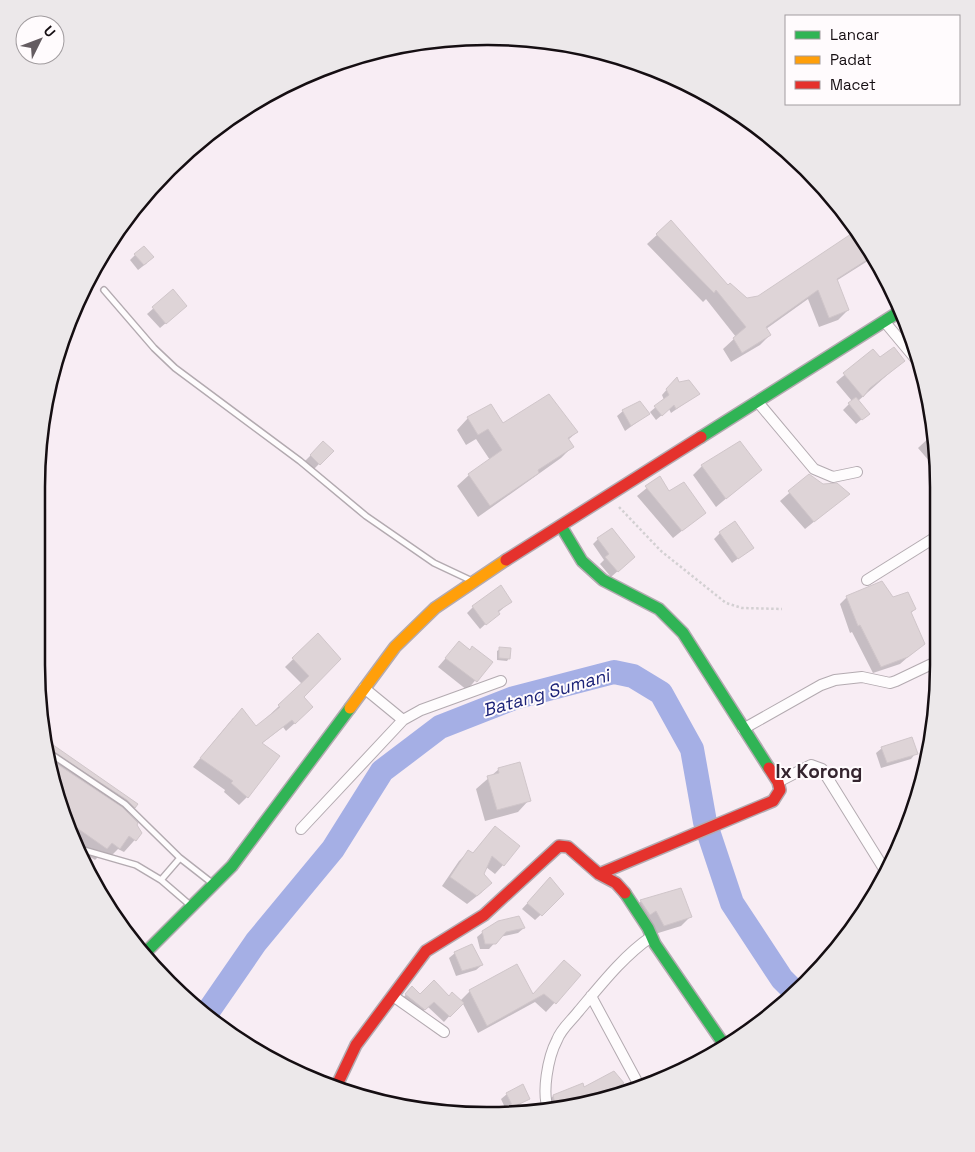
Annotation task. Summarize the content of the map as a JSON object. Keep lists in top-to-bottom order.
{
  "districts": ["Ix Korong"],
  "water": ["Batang Sumani"],
  "legend": ["Lancar", "Padat", "Macet"],
  "north": "top right"
}
